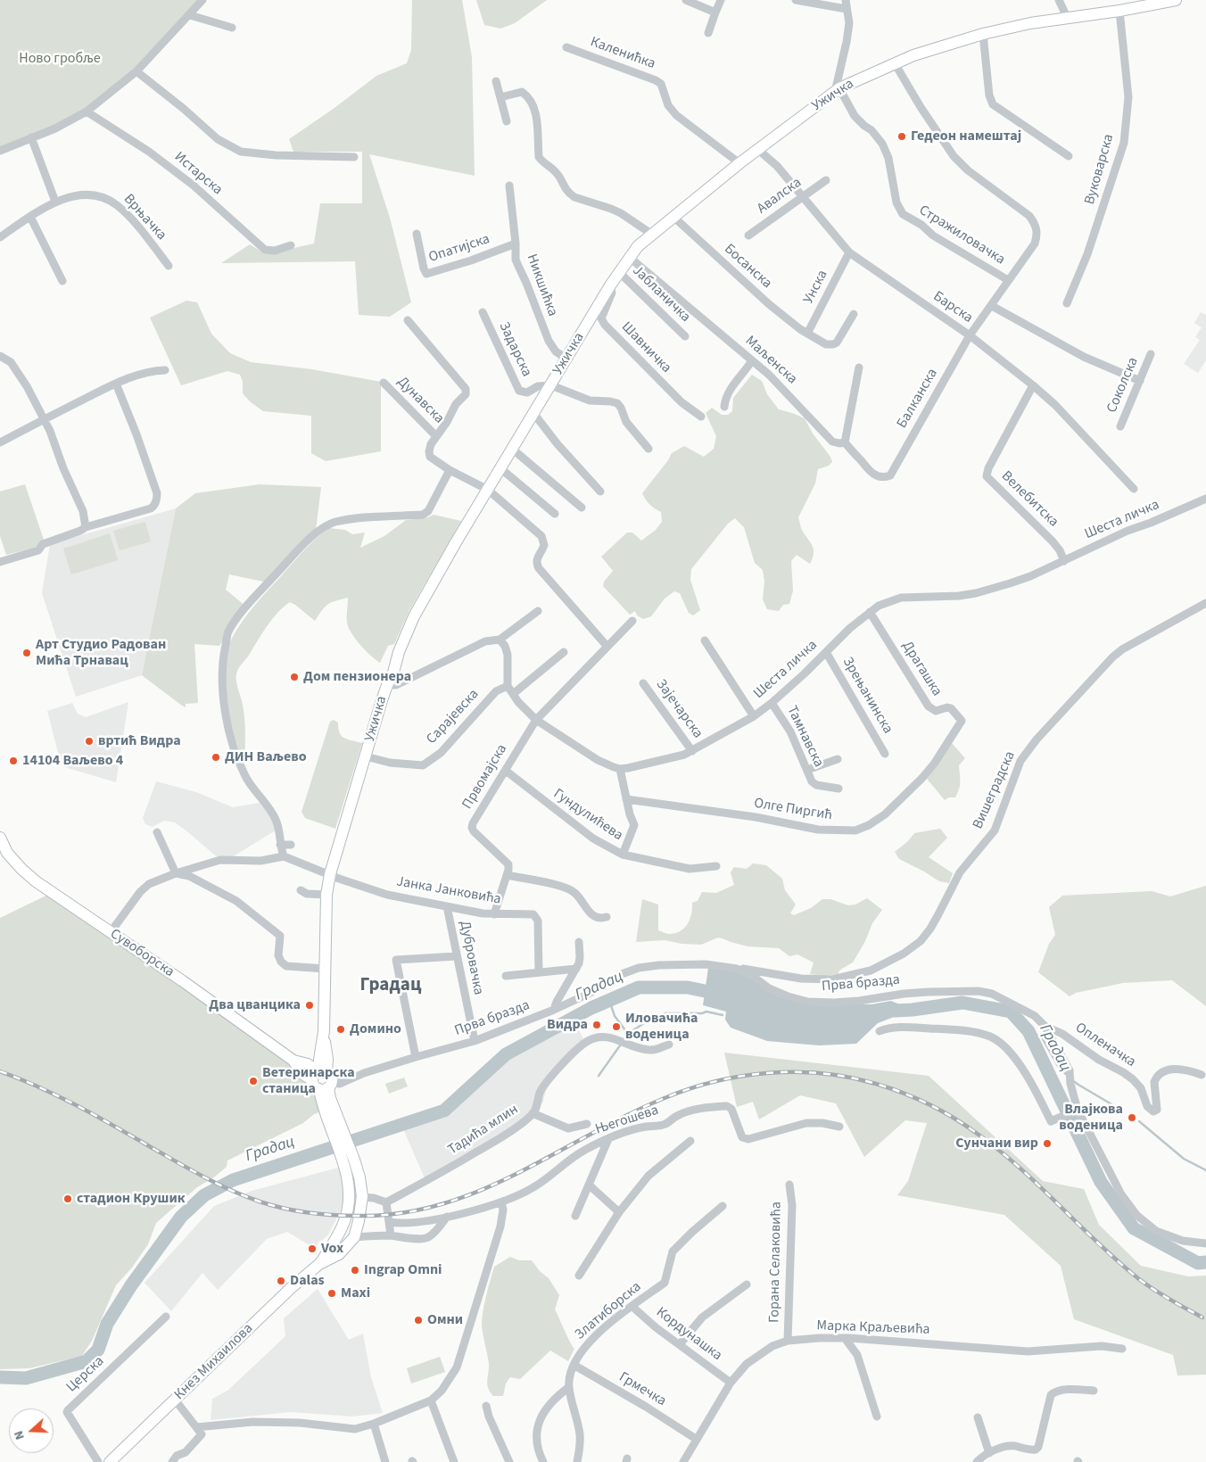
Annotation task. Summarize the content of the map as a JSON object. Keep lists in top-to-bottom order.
{
  "streets": {
    "main road": ["Ужичка", "Сувоборска", "Кнез Михаилова"],
    "street": [
      "Каленићка",
      "Вуковарска",
      "Истарска",
      "Авалска",
      "Врњачка",
      "Стражиловачка",
      "Опатијска",
      "Босанска",
      "Никшићка",
      "Унска",
      "Јабланичка",
      "Барска",
      "Шавничка",
      "Задарска",
      "Маљенска",
      "Соколска",
      "Балканска",
      "Дунавска",
      "Велебитска",
      "Шеста личка",
      "Драгашка",
      "Зрењанинска",
      "Зајечарска",
      "Сарајевска",
      "Тамнавска",
      "Првомајска",
      "Вишеградска",
      "Олге Пиргић",
      "Гундулићева",
      "Јанка Јанковића",
      "Дубровачка",
      "Прва бразда",
      "Опленачка",
      "Његошева",
      "Тадића млин",
      "Горана Селаковића",
      "Златиборска",
      "Марка Краљевића",
      "Кордунашка",
      "Церска",
      "Грмечка"
    ]
  },
  "crossings": [
    ["Каленићка", "Ужичка"],
    ["Ужичка", "Вуковарска"],
    ["Ужичка", "Стражиловачка"],
    ["Ужичка", "Босанска"],
    ["Ужичка", "Никшићка"],
    ["Ужичка", "Јабланичка"],
    ["Ужичка", "Барска"],
    ["Ужичка", "Шавничка"],
    ["Ужичка", "Задарска"],
    ["Ужичка", "Маљенска"],
    ["Ужичка", "Сарајевска"],
    ["Ужичка", "Јанка Јанковића"],
    ["Ужичка", "Сувоборска"],
    ["Ужичка", "Прва бразда"],
    ["Ужичка", "Кнез Михаилова"],
    ["Авалска", "Барска"],
    ["Стражиловачка", "Барска"],
    ["Стражиловачка", "Балканска"],
    ["Опатијска", "Никшићка"],
    ["Босанска", "Унска"],
    ["Унска", "Барска"],
    ["Барска", "Балканска"],
    ["Барска", "Велебитска"],
    ["Маљенска", "Балканска"],
    ["Велебитска", "Шеста личка"],
    ["Шеста личка", "Драгашка"],
    ["Шеста личка", "Зрењанинска"],
    ["Шеста личка", "Зајечарска"],
    ["Шеста личка", "Тамнавска"],
    ["Драгашка", "Олге Пиргић"],
    ["Првомајска", "Гундулићева"],
    ["Вишеградска", "Прва бразда"],
    ["Јанка Јанковића", "Дубровачка"],
    ["Сувоборска", "Прва бразда"],
    ["Сувоборска", "Кнез Михаилова"],
    ["Дубровачка", "Прва бразда"],
    ["Прва бразда", "Опленачка"],
    ["Прва бразда", "Кнез Михаилова"],
    ["Горана Селаковића", "Марка Краљевића"],
    ["Златиборска", "Кордунашка"],
    ["Златиборска", "Грмечка"],
    ["Марка Краљевића", "Кордунашка"],
    ["Марка Краљевића", "Грмечка"]
  ],
  "districts": ["Градац"],
  "water": ["Градац"],
  "parks": ["Ново гробље"],
  "places": [
    "Гедеон намештај",
    "Арт Студио Радован Мића Трнавац",
    "Дом пензионера",
    "вртић Видра",
    "ДИН Ваљево",
    "14104 Ваљево 4",
    "Два цванцика",
    "Видра",
    "Иловачића воденица",
    "Домино",
    "Ветеринарска станица",
    "Влајкова воденица",
    "Сунчани вир",
    "стадион Крушик",
    "Vox",
    "Ingrap Omni",
    "Dalas",
    "Maxi",
    "Омни"
  ],
  "north": "left"
}
